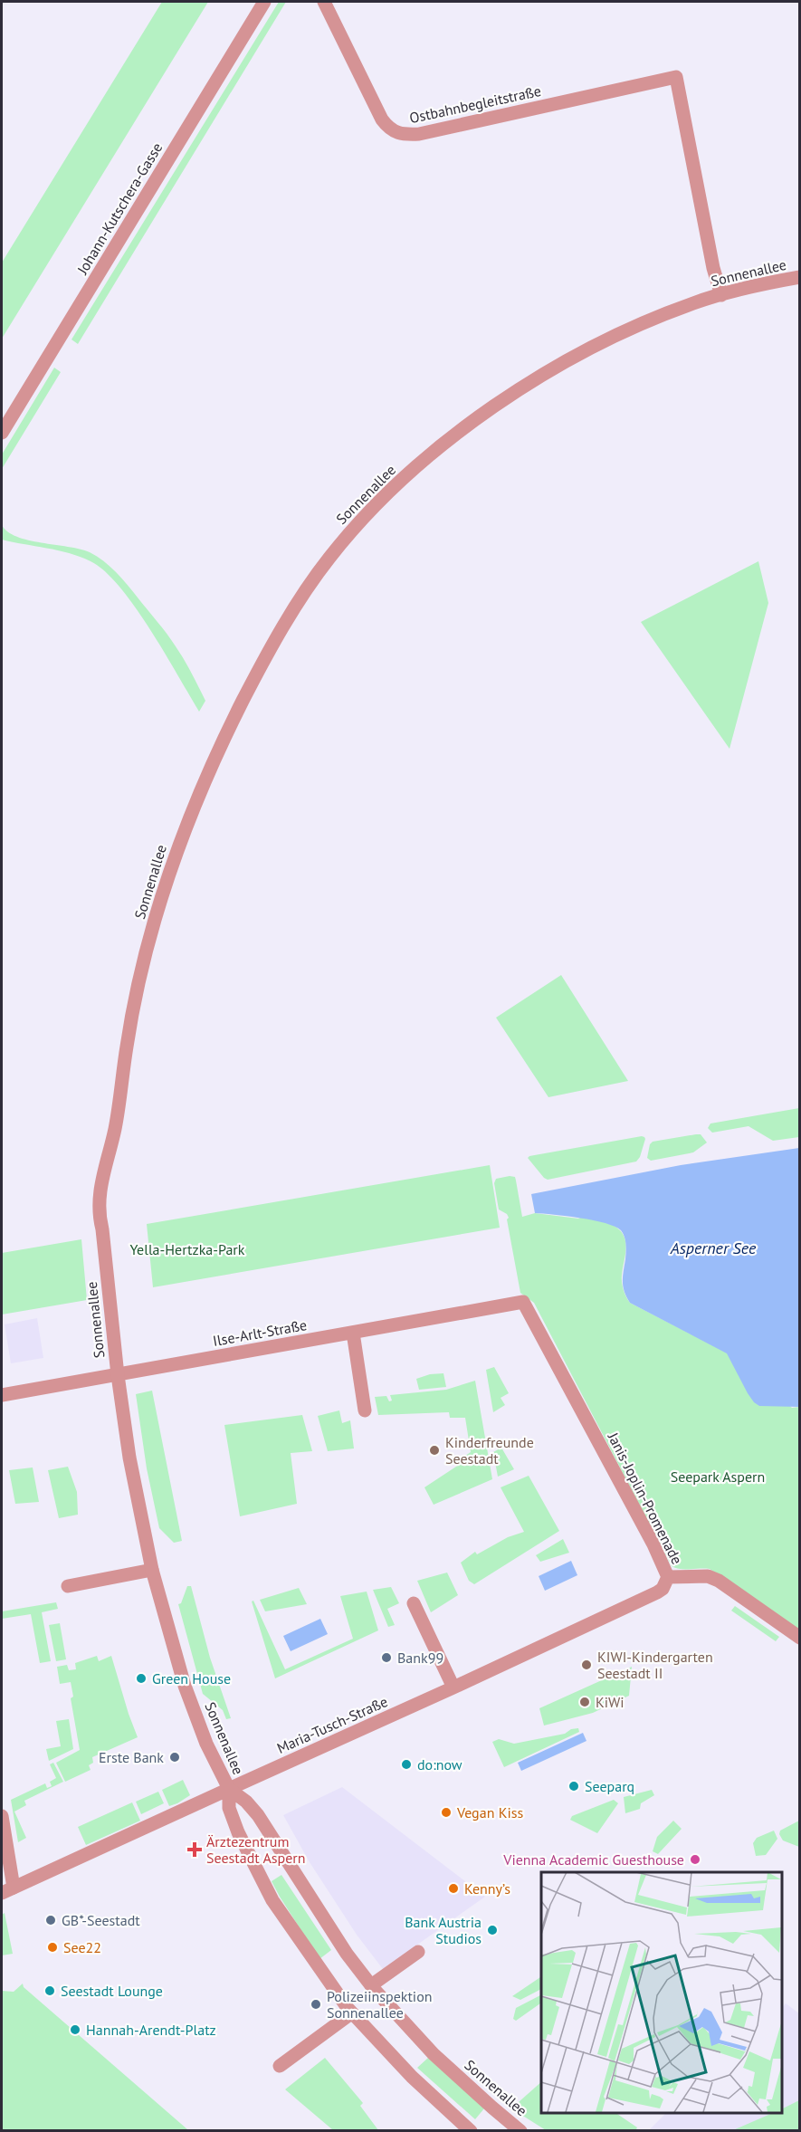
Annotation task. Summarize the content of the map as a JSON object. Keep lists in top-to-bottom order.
{
  "streets": {
    "street": [
      "Ostbahnbegleitstraße",
      "Johann-Kutschera-Gasse",
      "Sonnenallee",
      "Ilse-Arlt-Straße",
      "Janis-Joplin-Promenade",
      "Maria-Tusch-Straße"
    ]
  },
  "crossings": [
    ["Ostbahnbegleitstraße", "Sonnenallee"],
    ["Sonnenallee", "Ilse-Arlt-Straße"],
    ["Sonnenallee", "Maria-Tusch-Straße"],
    ["Ilse-Arlt-Straße", "Janis-Joplin-Promenade"],
    ["Janis-Joplin-Promenade", "Maria-Tusch-Straße"]
  ],
  "water": ["Asperner See"],
  "parks": ["Yella-Hertzka-Park", "Seepark Aspern"],
  "places": {
    "other": [
      "Kinderfreunde Seestadt",
      "Bank99",
      "KIWI-Kindergarten Seestadt II",
      "Green House",
      "KiWi",
      "Erste Bank",
      "do:now",
      "Seeparq",
      "Vegan Kiss",
      "Vienna Academic Guesthouse",
      "Kenny’s",
      "GB*-Seestadt",
      "Bank Austria Studios",
      "See22",
      "Seestadt Lounge",
      "Polizeiinspektion Sonnenallee",
      "Hannah-Arendt-Platz"
    ],
    "health": ["Ärztezentrum Seestadt Aspern"]
  }
}
